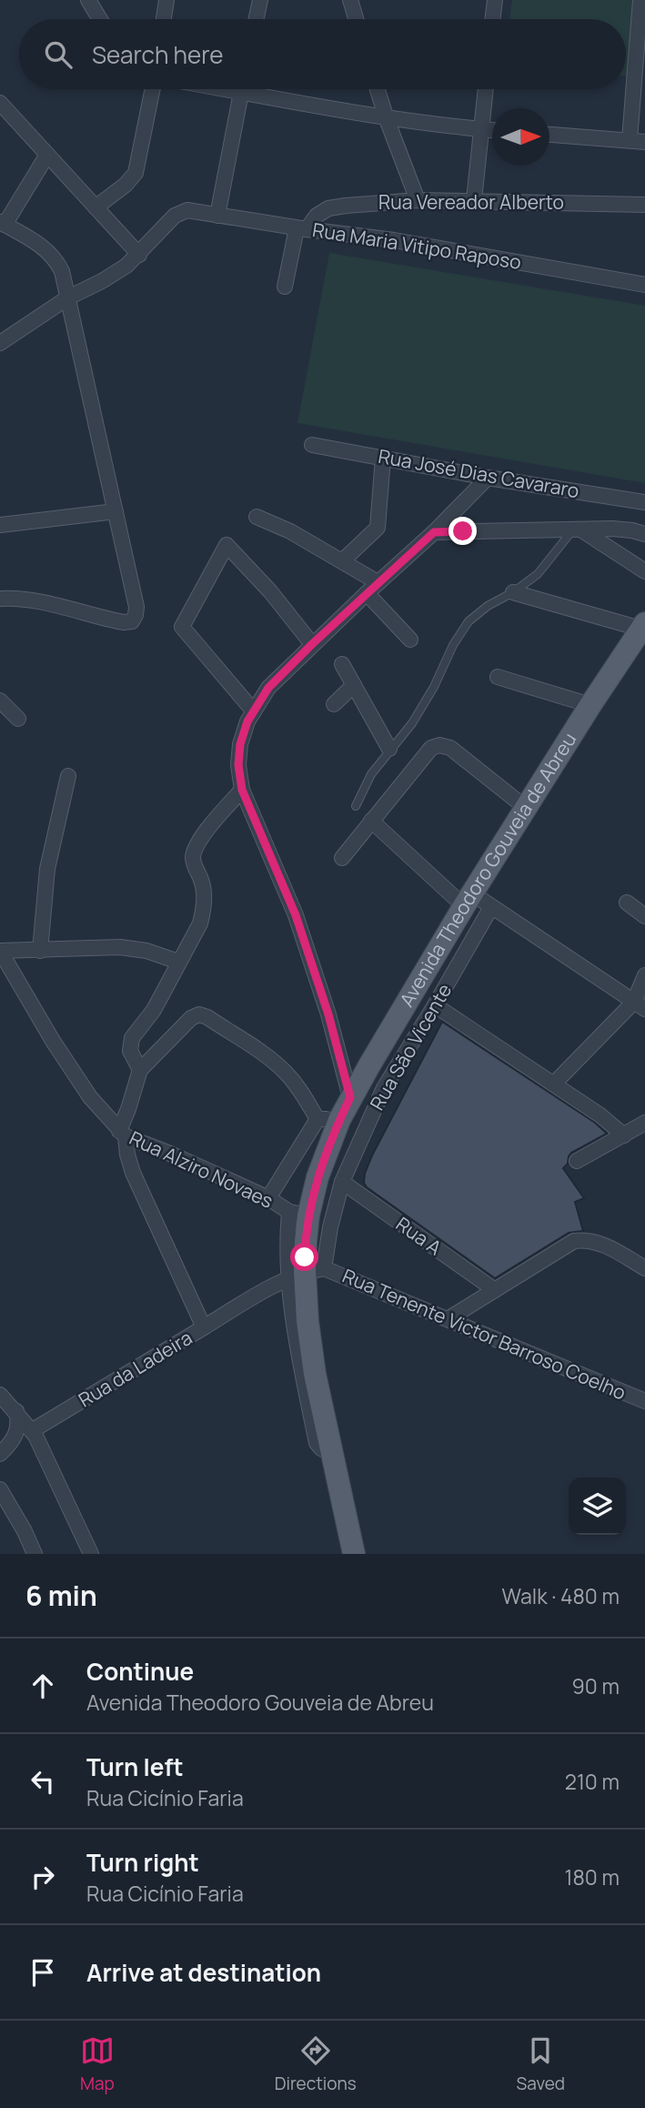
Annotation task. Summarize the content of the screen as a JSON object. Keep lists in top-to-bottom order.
{
  "streets": {
    "main road": ["Avenida Theodoro Gouveia de Abreu"],
    "street": [
      "Rua Vereador Alberto",
      "Rua Maria Vitipo Raposo",
      "Rua José Dias Cavararo",
      "Rua São Vicente",
      "Rua Alziro Novaes",
      "Rua A",
      "Rua Tenente Victor Barroso Coelho",
      "Rua da Ladeira"
    ]
  },
  "crossings": [
    ["Rua Vereador Alberto", "Rua Maria Vitipo Raposo"],
    ["Avenida Theodoro Gouveia de Abreu", "Rua São Vicente"],
    ["Avenida Theodoro Gouveia de Abreu", "Rua Alziro Novaes"],
    ["Avenida Theodoro Gouveia de Abreu", "Rua Tenente Victor Barroso Coelho"],
    ["Rua São Vicente", "Rua A"],
    ["Rua São Vicente", "Rua Tenente Victor Barroso Coelho"]
  ],
  "north": "right",
  "page": {
    "search": "Search here",
    "heading": ["6 min", "Walk · 480 m"],
    "list": [
      ["Continue", "Avenida Theodoro Gouveia de Abreu", "90 m"],
      ["Turn left", "Rua Cicínio Faria", "210 m"],
      ["Turn right", "Rua Cicínio Faria", "180 m"],
      "Arrive at destination"
    ],
    "nav": ["Map", "Directions", "Saved"]
  }
}
